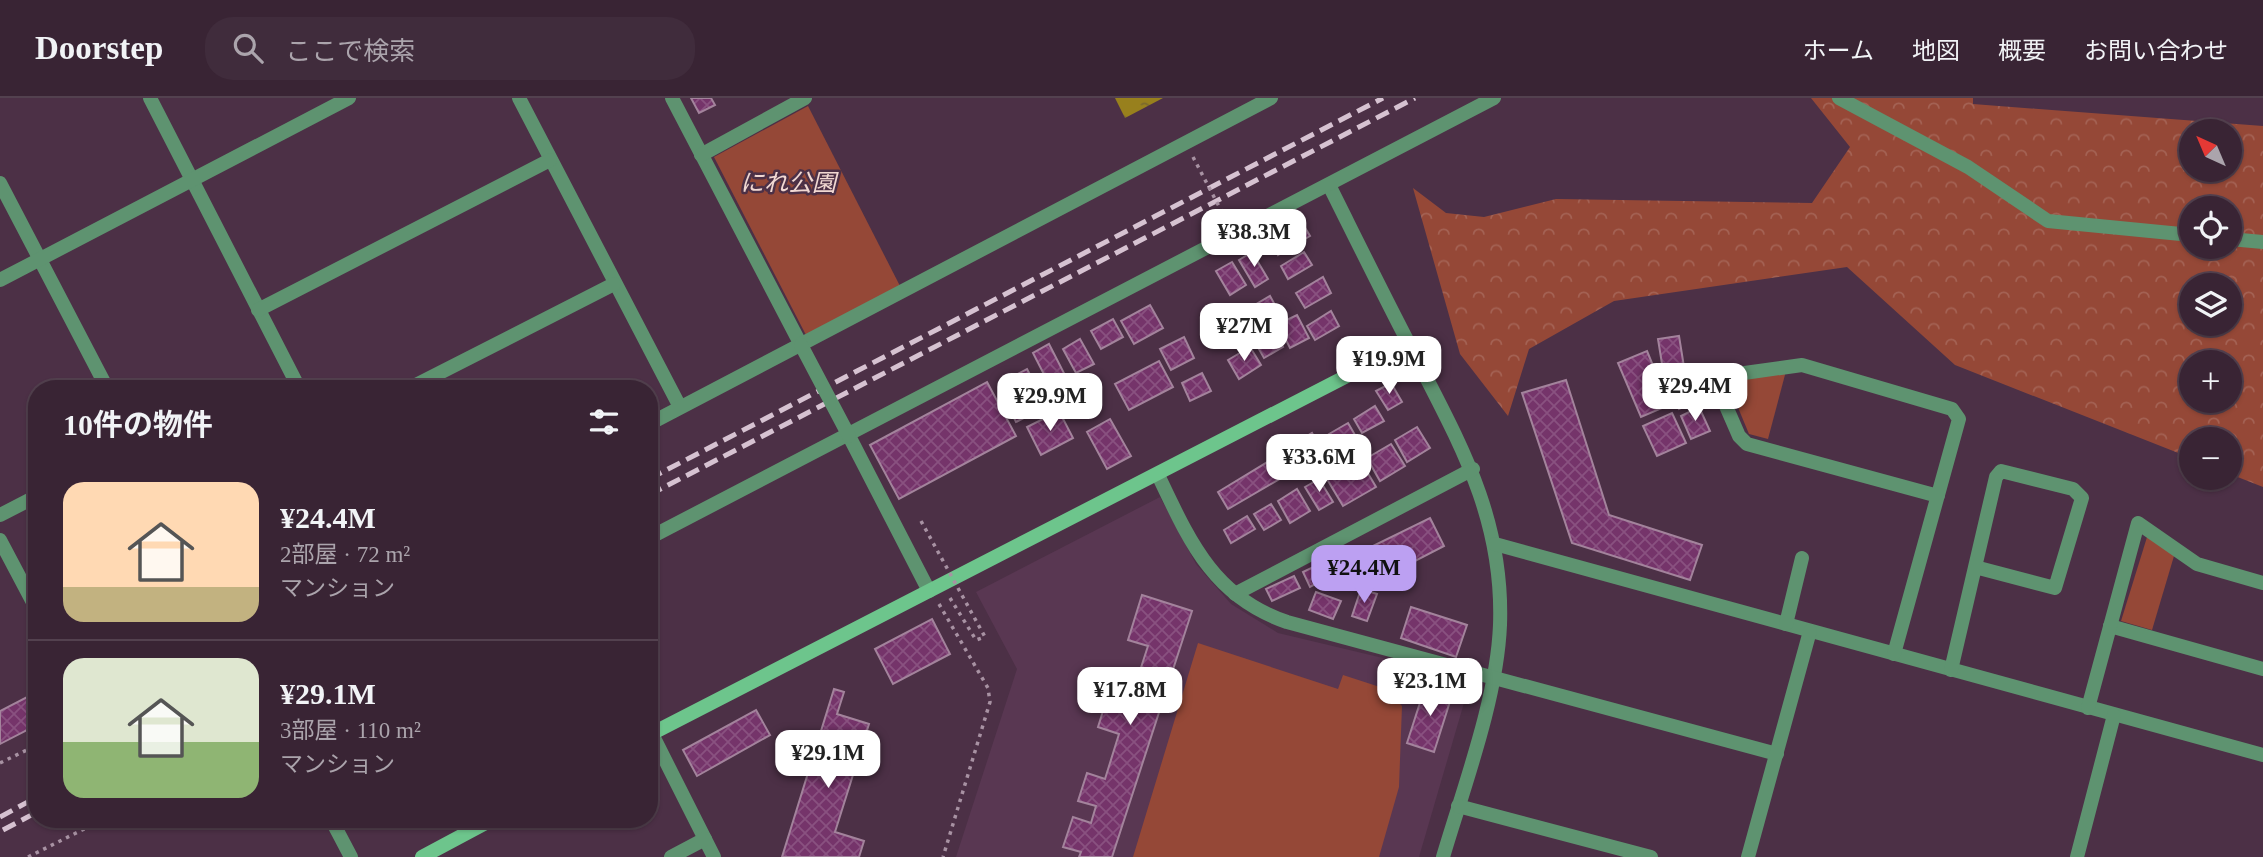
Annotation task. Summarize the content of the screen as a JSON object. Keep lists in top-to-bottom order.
{
  "parks": ["にれ公園"],
  "north": "top left",
  "page": {
    "header": "Doorstep",
    "search": "ここで検索",
    "nav": [
      "ホーム",
      "地図",
      "概要",
      "お問い合わせ"
    ],
    "map_buttons": ["+", "−"],
    "price": [
      "¥38.3M",
      "¥27M",
      "¥19.9M",
      "¥29.4M",
      "¥29.9M",
      "¥33.6M",
      "¥24.4M",
      "¥23.1M",
      "¥17.8M",
      "¥29.1M"
    ],
    "heading": "10件の物件",
    "list": [
      {
        "name": "¥24.4M",
        "note": "2部屋 · 72 m² · マンション"
      },
      {
        "name": "¥29.1M",
        "note": "3部屋 · 110 m² · マンション"
      }
    ]
  }
}
